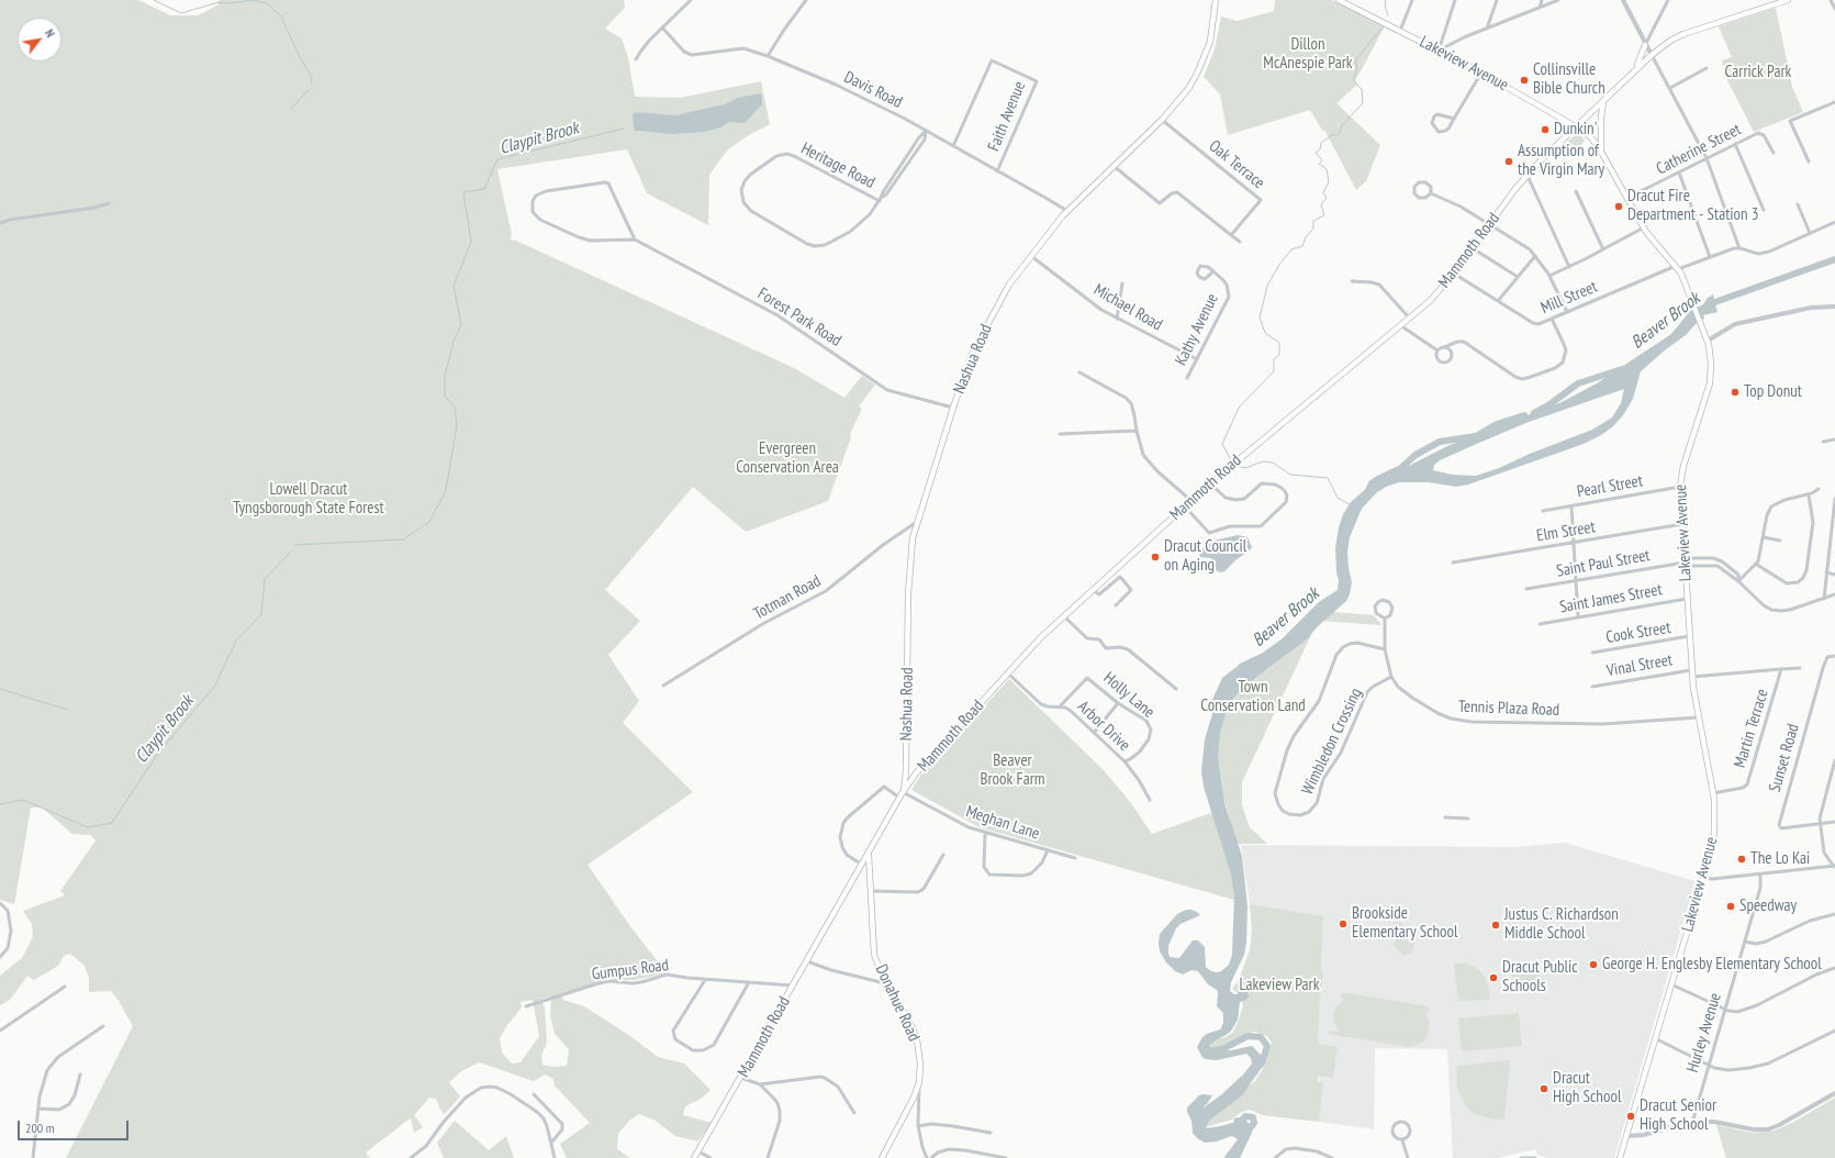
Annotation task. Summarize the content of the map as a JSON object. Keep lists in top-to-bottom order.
{
  "streets": {
    "main road": [
      "Lakeview Avenue",
      "Mammoth Road",
      "Nashua Road",
      "Donahue Road"
    ],
    "street": [
      "Davis Road",
      "Faith Avenue",
      "Catherine Street",
      "Oak Terrace",
      "Heritage Road",
      "Mill Street",
      "Michael Road",
      "Forest Park Road",
      "Kathy Avenue",
      "Pearl Street",
      "Elm Street",
      "Saint Paul Street",
      "Totman Road",
      "Saint James Street",
      "Cook Street",
      "Vinal Street",
      "Holly Lane",
      "Tennis Plaza Road",
      "Arbor Drive",
      "Martin Terrace",
      "Wimbledon Crossing",
      "Sunset Road",
      "Meghan Lane",
      "Gumpus Road",
      "Hurley Avenue"
    ]
  },
  "crossings": [
    ["Lakeview Avenue", "Catherine Street"],
    ["Lakeview Avenue", "Mammoth Road"],
    ["Lakeview Avenue", "Mill Street"],
    ["Lakeview Avenue", "Pearl Street"],
    ["Lakeview Avenue", "Elm Street"],
    ["Lakeview Avenue", "Saint Paul Street"],
    ["Lakeview Avenue", "Saint James Street"],
    ["Lakeview Avenue", "Cook Street"],
    ["Lakeview Avenue", "Vinal Street"],
    ["Lakeview Avenue", "Tennis Plaza Road"],
    ["Lakeview Avenue", "Martin Terrace"],
    ["Davis Road", "Faith Avenue"],
    ["Davis Road", "Heritage Road"],
    ["Davis Road", "Nashua Road"],
    ["Oak Terrace", "Nashua Road"],
    ["Mammoth Road", "Mill Street"],
    ["Mammoth Road", "Nashua Road"],
    ["Mammoth Road", "Arbor Drive"],
    ["Mammoth Road", "Meghan Lane"],
    ["Mammoth Road", "Gumpus Road"],
    ["Mammoth Road", "Donahue Road"],
    ["Michael Road", "Kathy Avenue"],
    ["Michael Road", "Nashua Road"],
    ["Forest Park Road", "Nashua Road"],
    ["Nashua Road", "Totman Road"],
    ["Nashua Road", "Meghan Lane"],
    ["Holly Lane", "Arbor Drive"],
    ["Tennis Plaza Road", "Wimbledon Crossing"]
  ],
  "water": ["Claypit Brook", "Beaver Brook"],
  "parks": [
    "Dillon McAnespie Park",
    "Carrick Park",
    "Evergreen Conservation Area",
    "Lowell Dracut Tyngsborough State Forest",
    "Town Conservation Land",
    "Beaver Brook Farm",
    "Lakeview Park"
  ],
  "places": [
    "Collinsville Bible Church",
    "Dunkin'",
    "Assumption of the Virgin Mary",
    "Dracut Fire Department - Station 3",
    "Top Donut",
    "Dracut Council on Aging",
    "The Lo Kai",
    "Speedway",
    "Brookside Elementary School",
    "Justus C. Richardson Middle School",
    "George H. Englesby Elementary School",
    "Dracut Public Schools",
    "Dracut High School",
    "Dracut Senior High School"
  ],
  "scale_bar": "200 m",
  "north": "top right"
}
